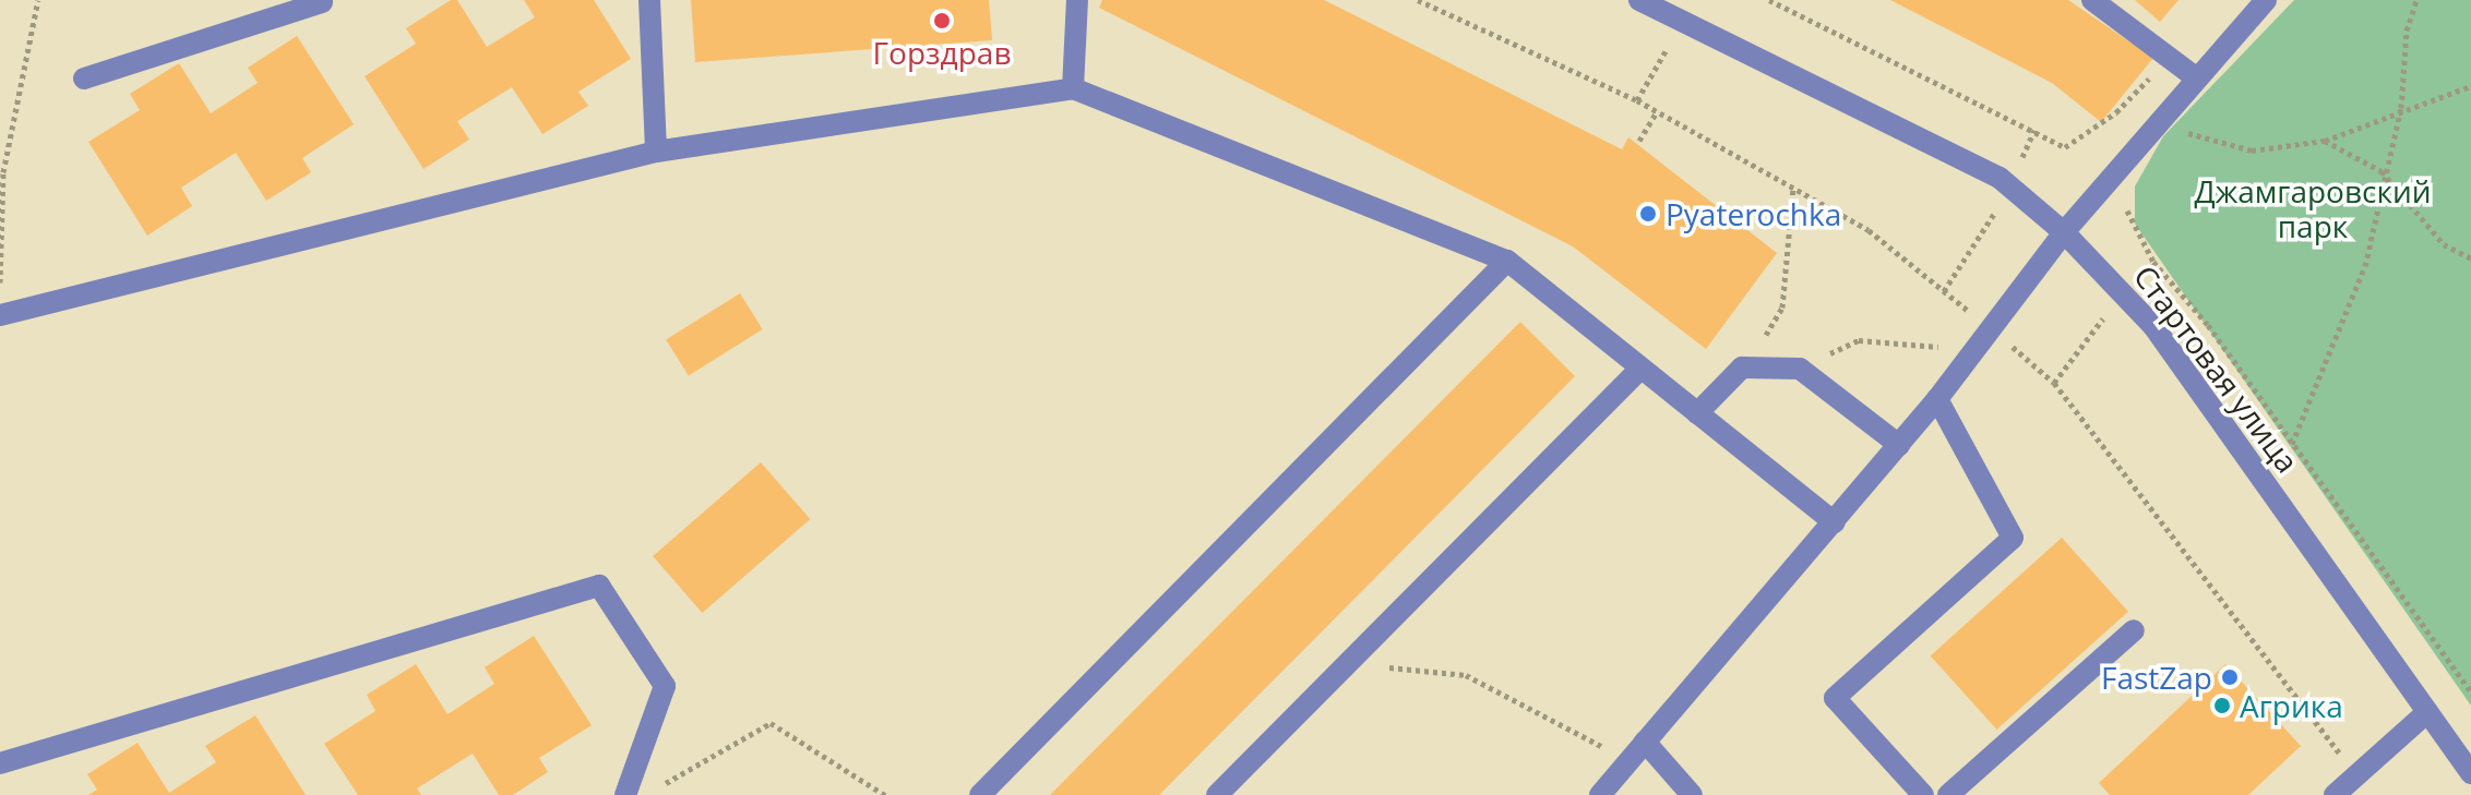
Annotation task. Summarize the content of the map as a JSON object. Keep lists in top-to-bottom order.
{
  "streets": {
    "street": ["Стартовая улица"]
  },
  "parks": ["Джамгаровский парк"],
  "places": [
    "Горздрав",
    "Pyaterochka",
    "FastZap",
    "Агрика"
  ]
}
